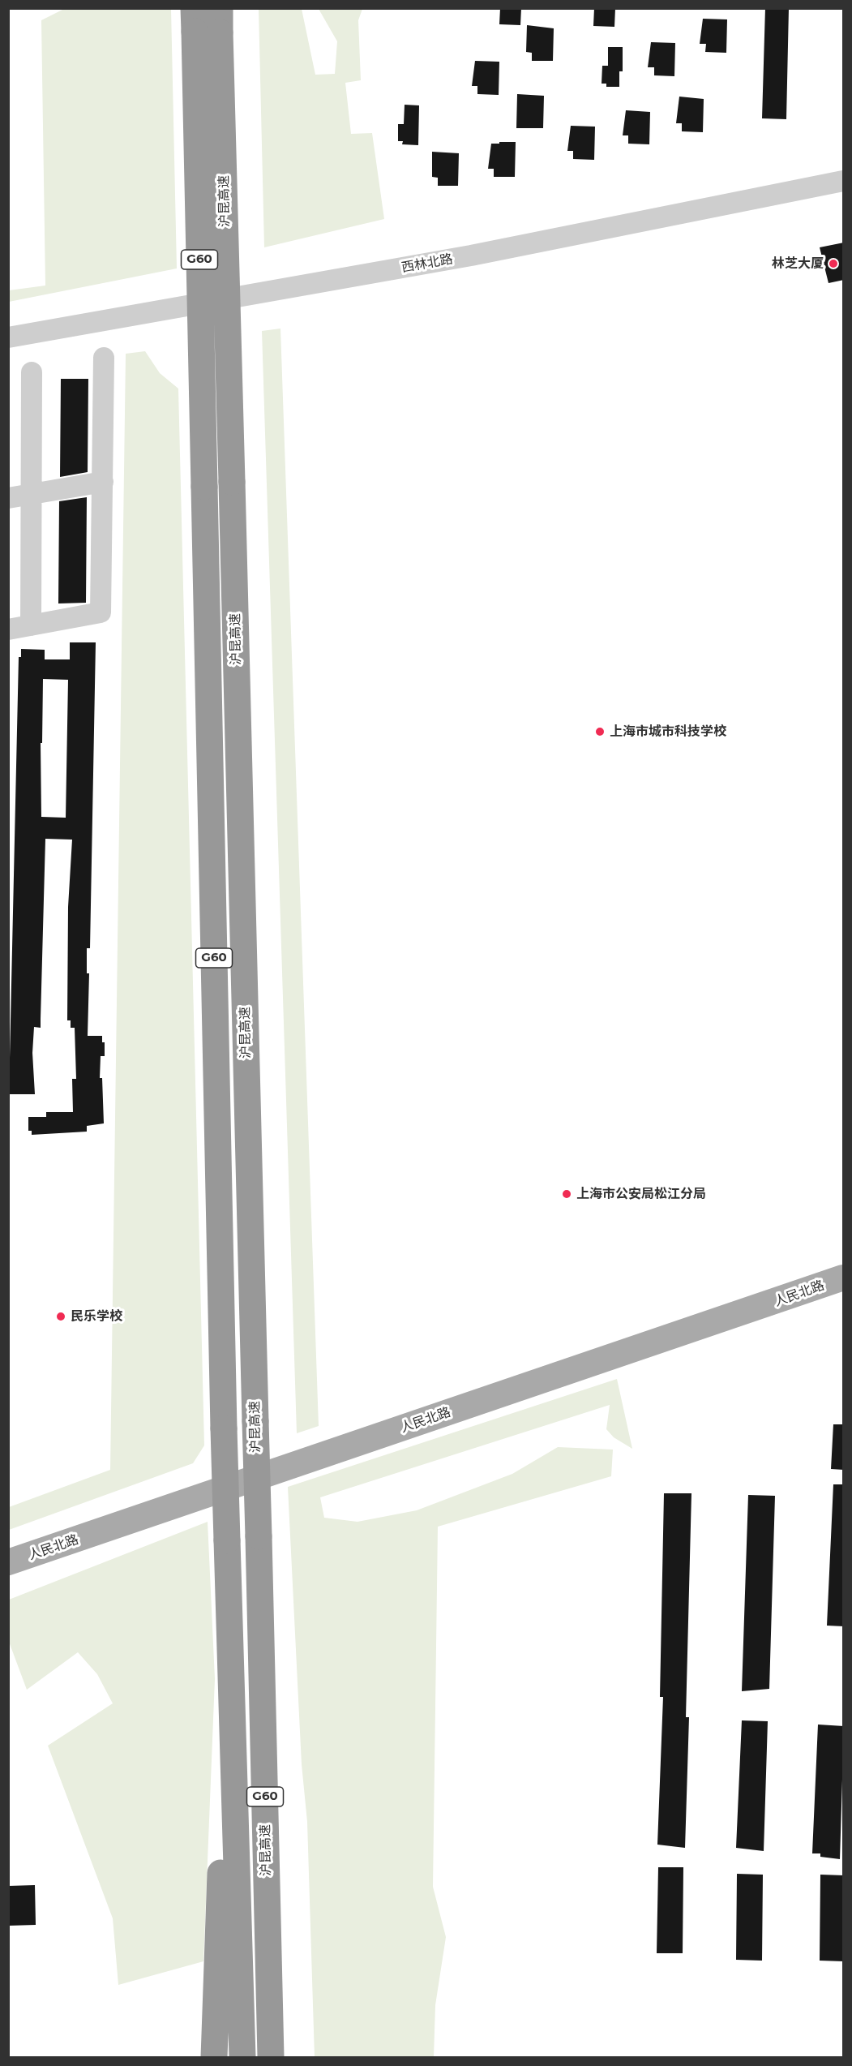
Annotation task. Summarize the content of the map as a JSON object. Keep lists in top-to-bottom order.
{
  "streets": {
    "highway": ["沪昆高速", "G60"],
    "main road": ["人民北路"],
    "street": ["西林北路"]
  },
  "places": [
    "林芝大厦",
    "上海市城市科技学校",
    "上海市公安局松江分局",
    "民乐学校"
  ]
}
